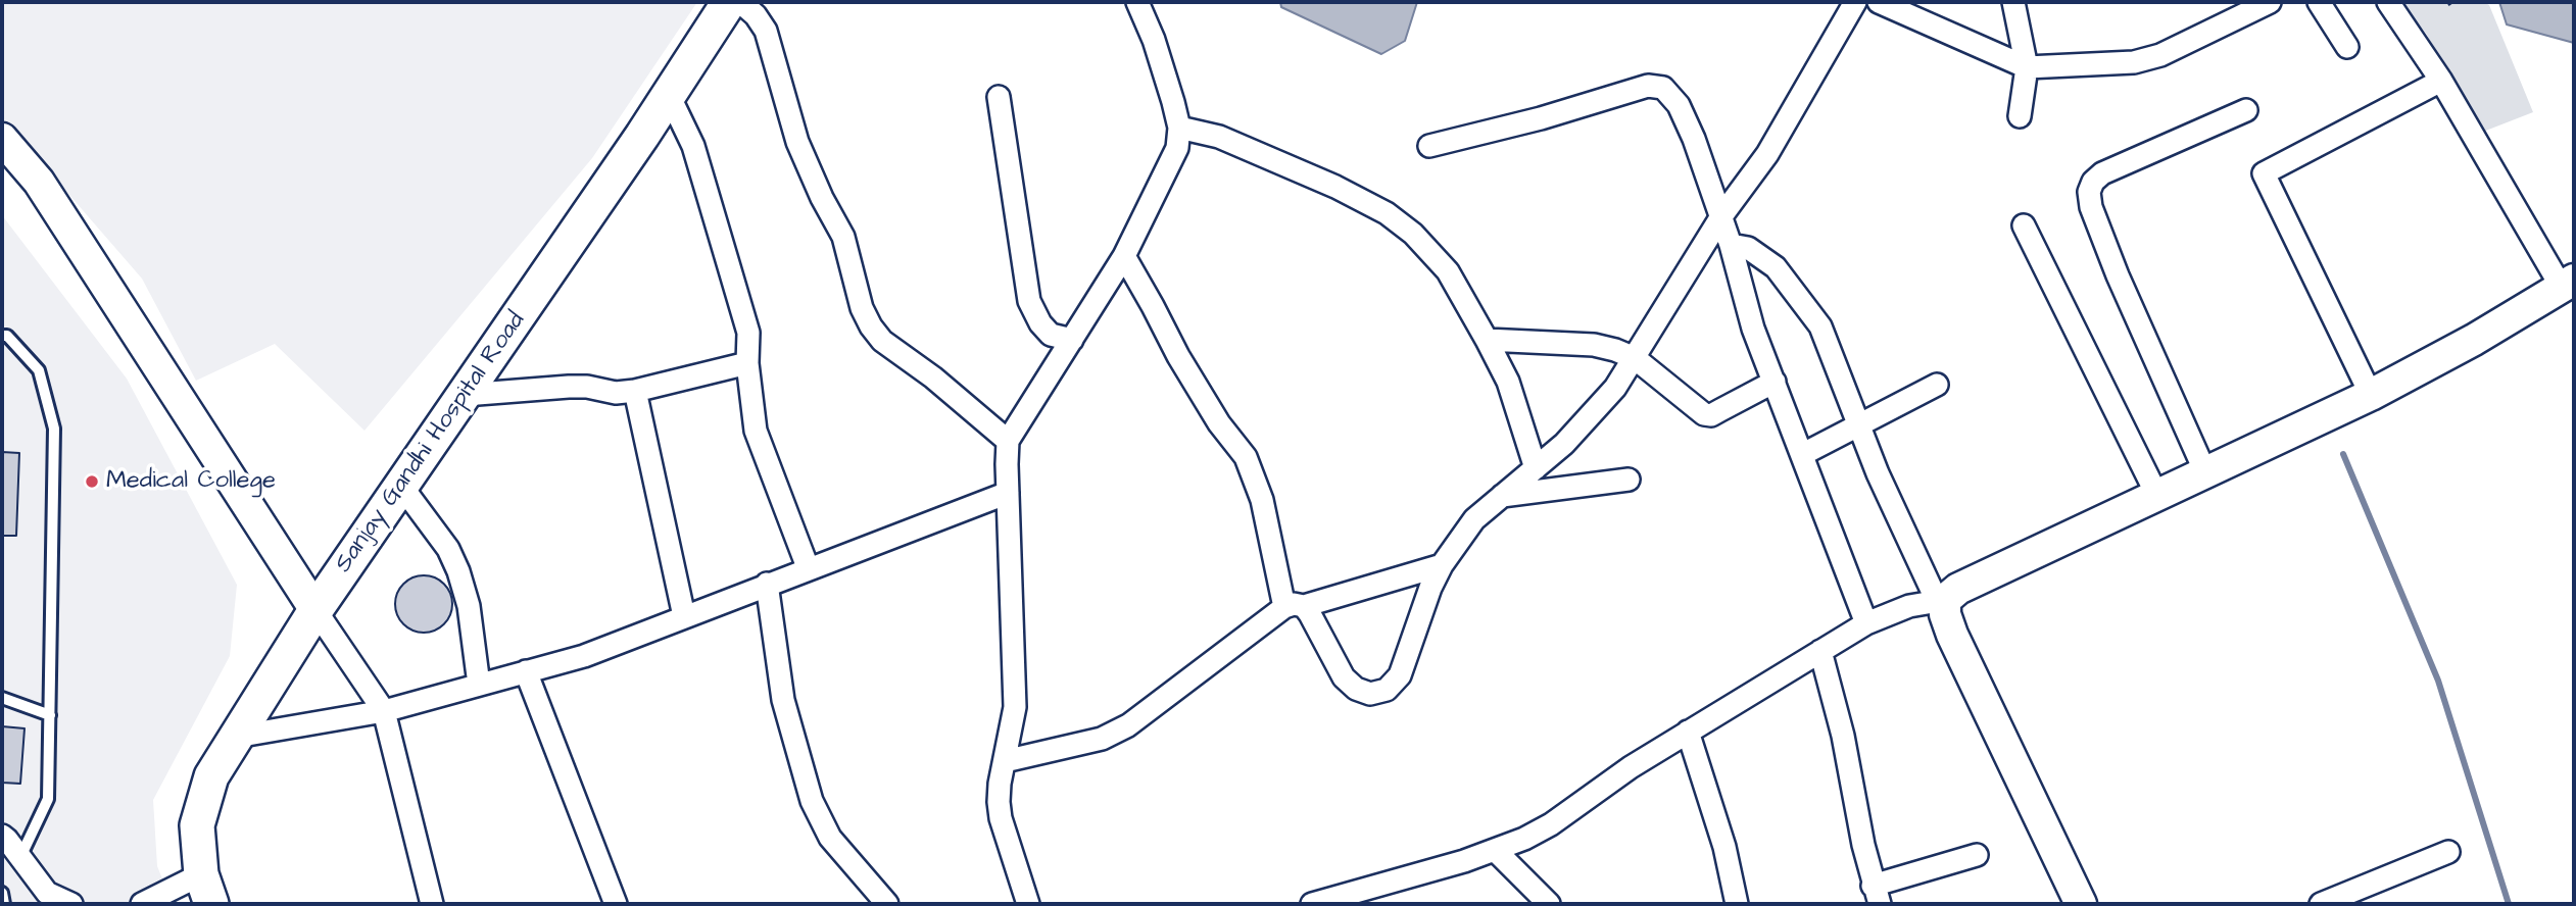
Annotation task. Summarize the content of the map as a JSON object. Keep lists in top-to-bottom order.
{
  "streets": {
    "main road": ["Sanjay Gandhi Hospital Road"]
  },
  "places": ["Medical College"]
}
